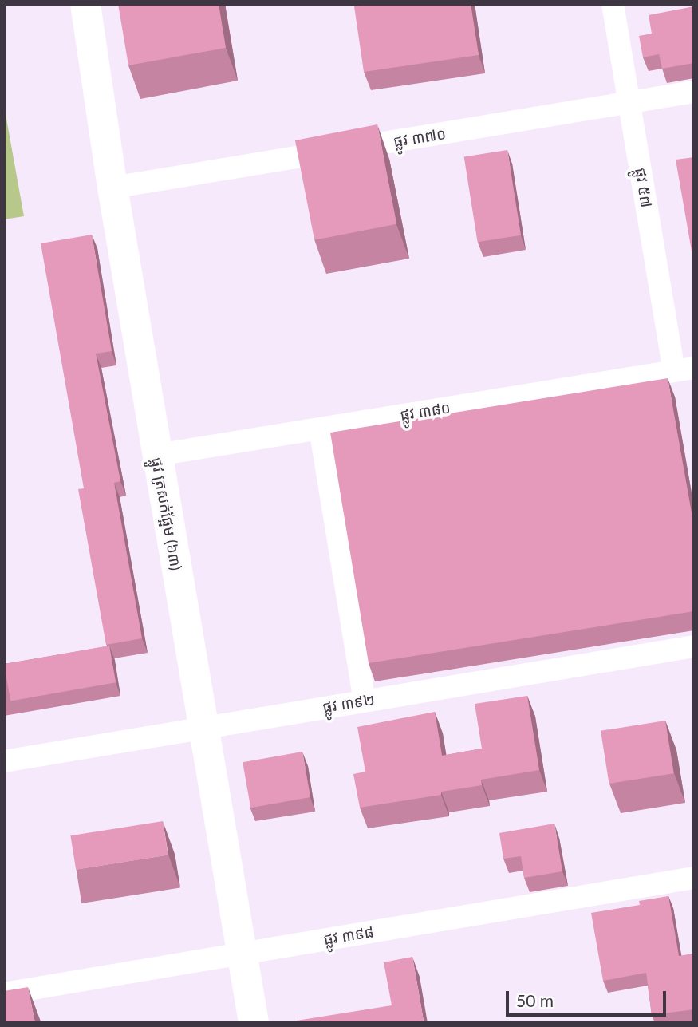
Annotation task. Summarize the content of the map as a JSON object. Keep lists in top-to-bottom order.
{
  "streets": {
    "street": [
      "ផ្លូវ ៣៧០",
      "ផ្លូវ ៥៧",
      "ផ្លូវ ៣៨០",
      "ផ្លូវ ត្រសក់ផ្អែម (៦៣)",
      "ផ្លូវ ៣៩២",
      "ផ្លូវ ៣៩៨"
    ]
  },
  "crossings": [
    ["ផ្លូវ ៣៧០", "ផ្លូវ ៥៧"],
    ["ផ្លូវ ៣៧០", "ផ្លូវ ត្រសក់ផ្អែម (៦៣)"],
    ["ផ្លូវ ៥៧", "ផ្លូវ ៣៨០"],
    ["ផ្លូវ ៣៨០", "ផ្លូវ ត្រសក់ផ្អែម (៦៣)"],
    ["ផ្លូវ ត្រសក់ផ្អែម (៦៣)", "ផ្លូវ ៣៩២"],
    ["ផ្លូវ ត្រសក់ផ្អែម (៦៣)", "ផ្លូវ ៣៩៨"]
  ],
  "scale_bar": "50 m"
}
